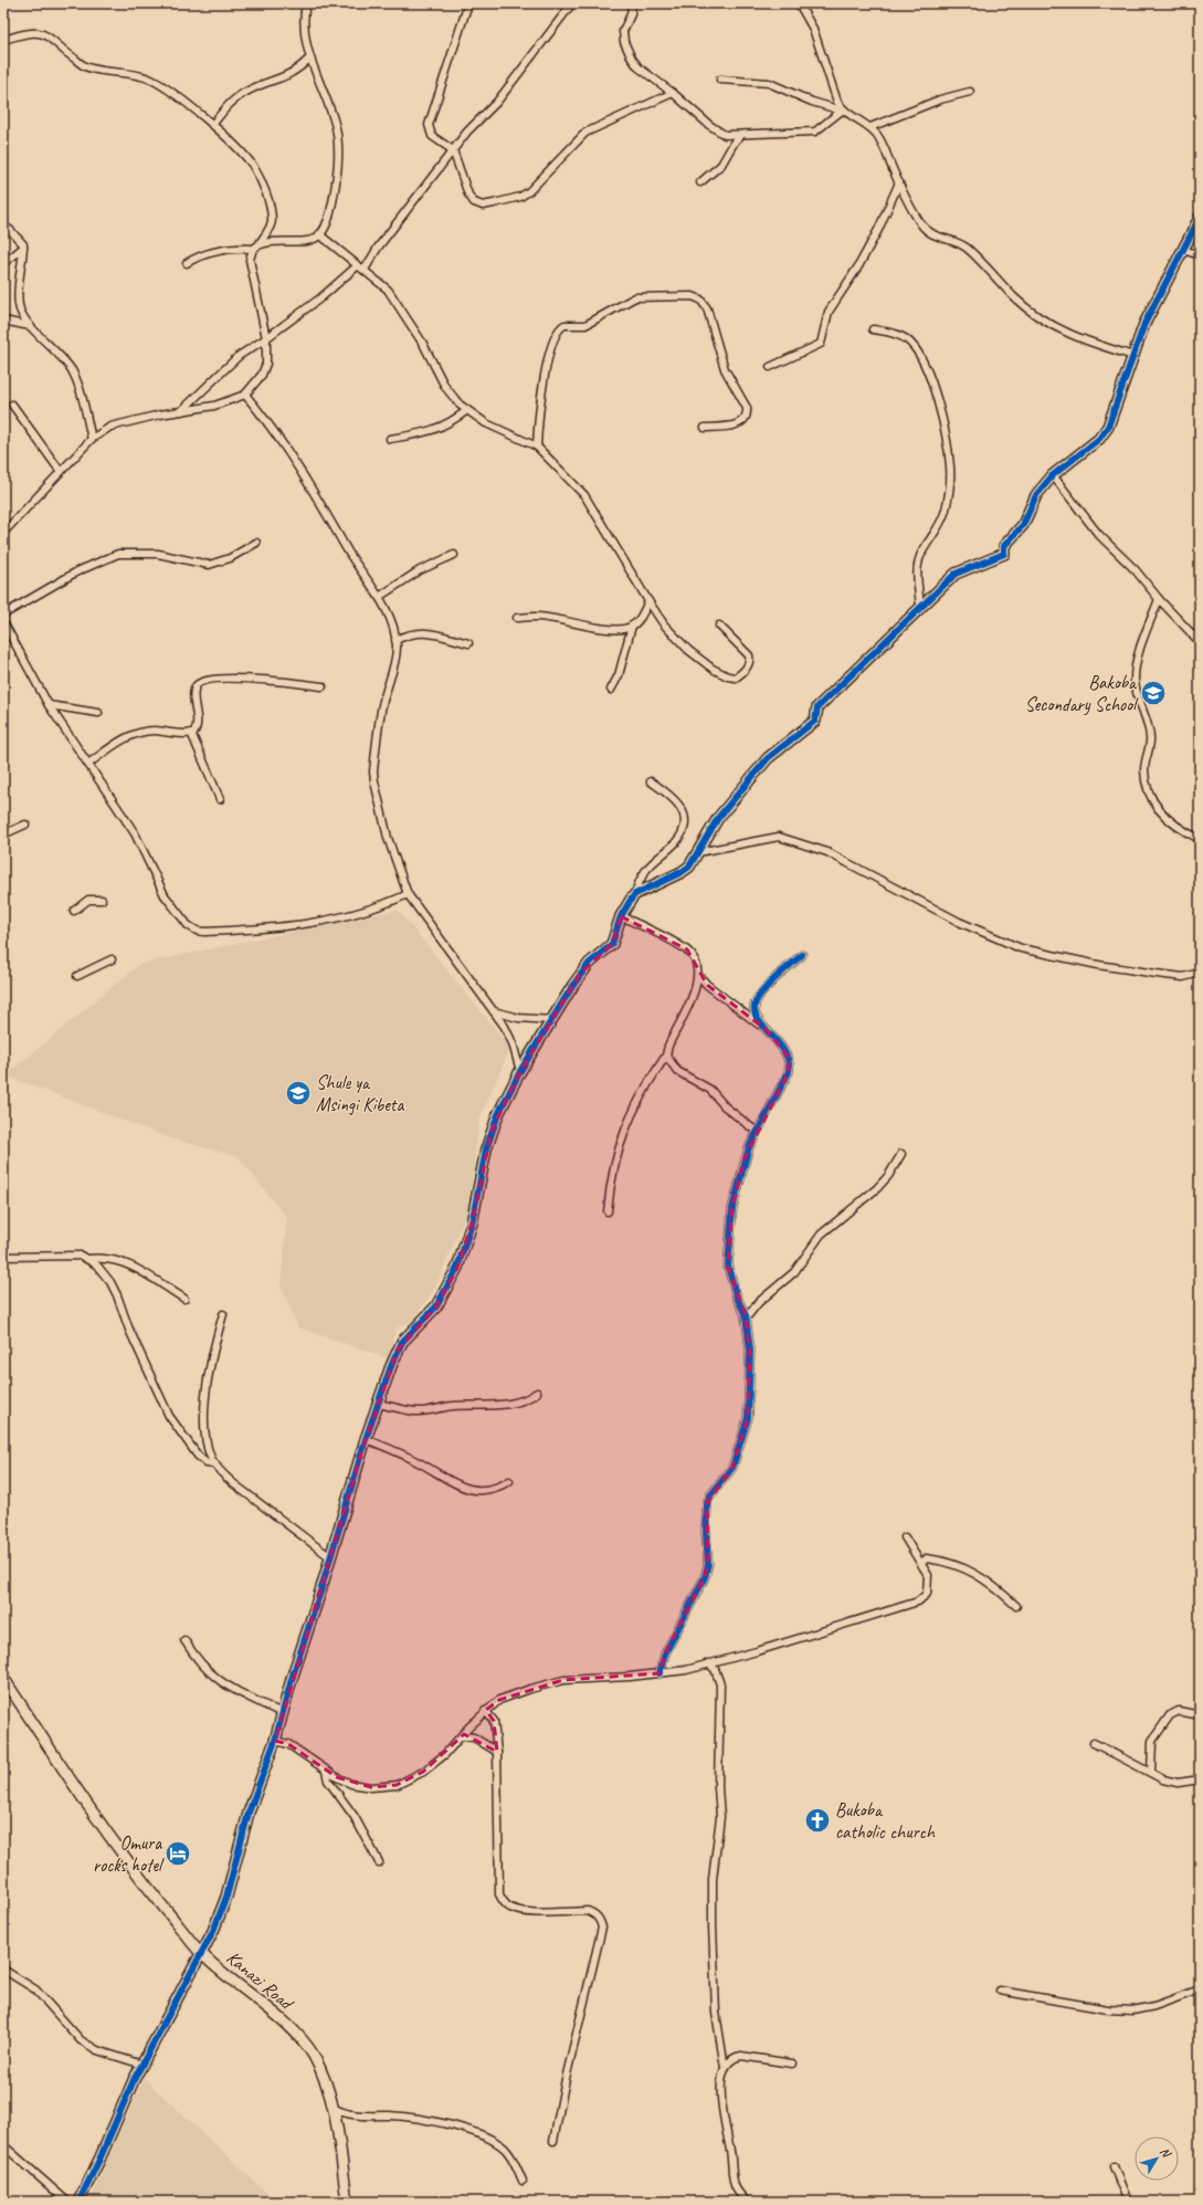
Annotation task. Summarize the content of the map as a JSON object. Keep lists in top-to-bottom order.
{
  "streets": {
    "street": ["Kanazi Road"]
  },
  "places": {
    "school or university": ["Bakoba Secondary School", "Shule ya Msingi Kibeta"],
    "church": ["Bukoba catholic church"],
    "hotel": ["Omura rocks hotel"]
  },
  "north": "top right"
}
